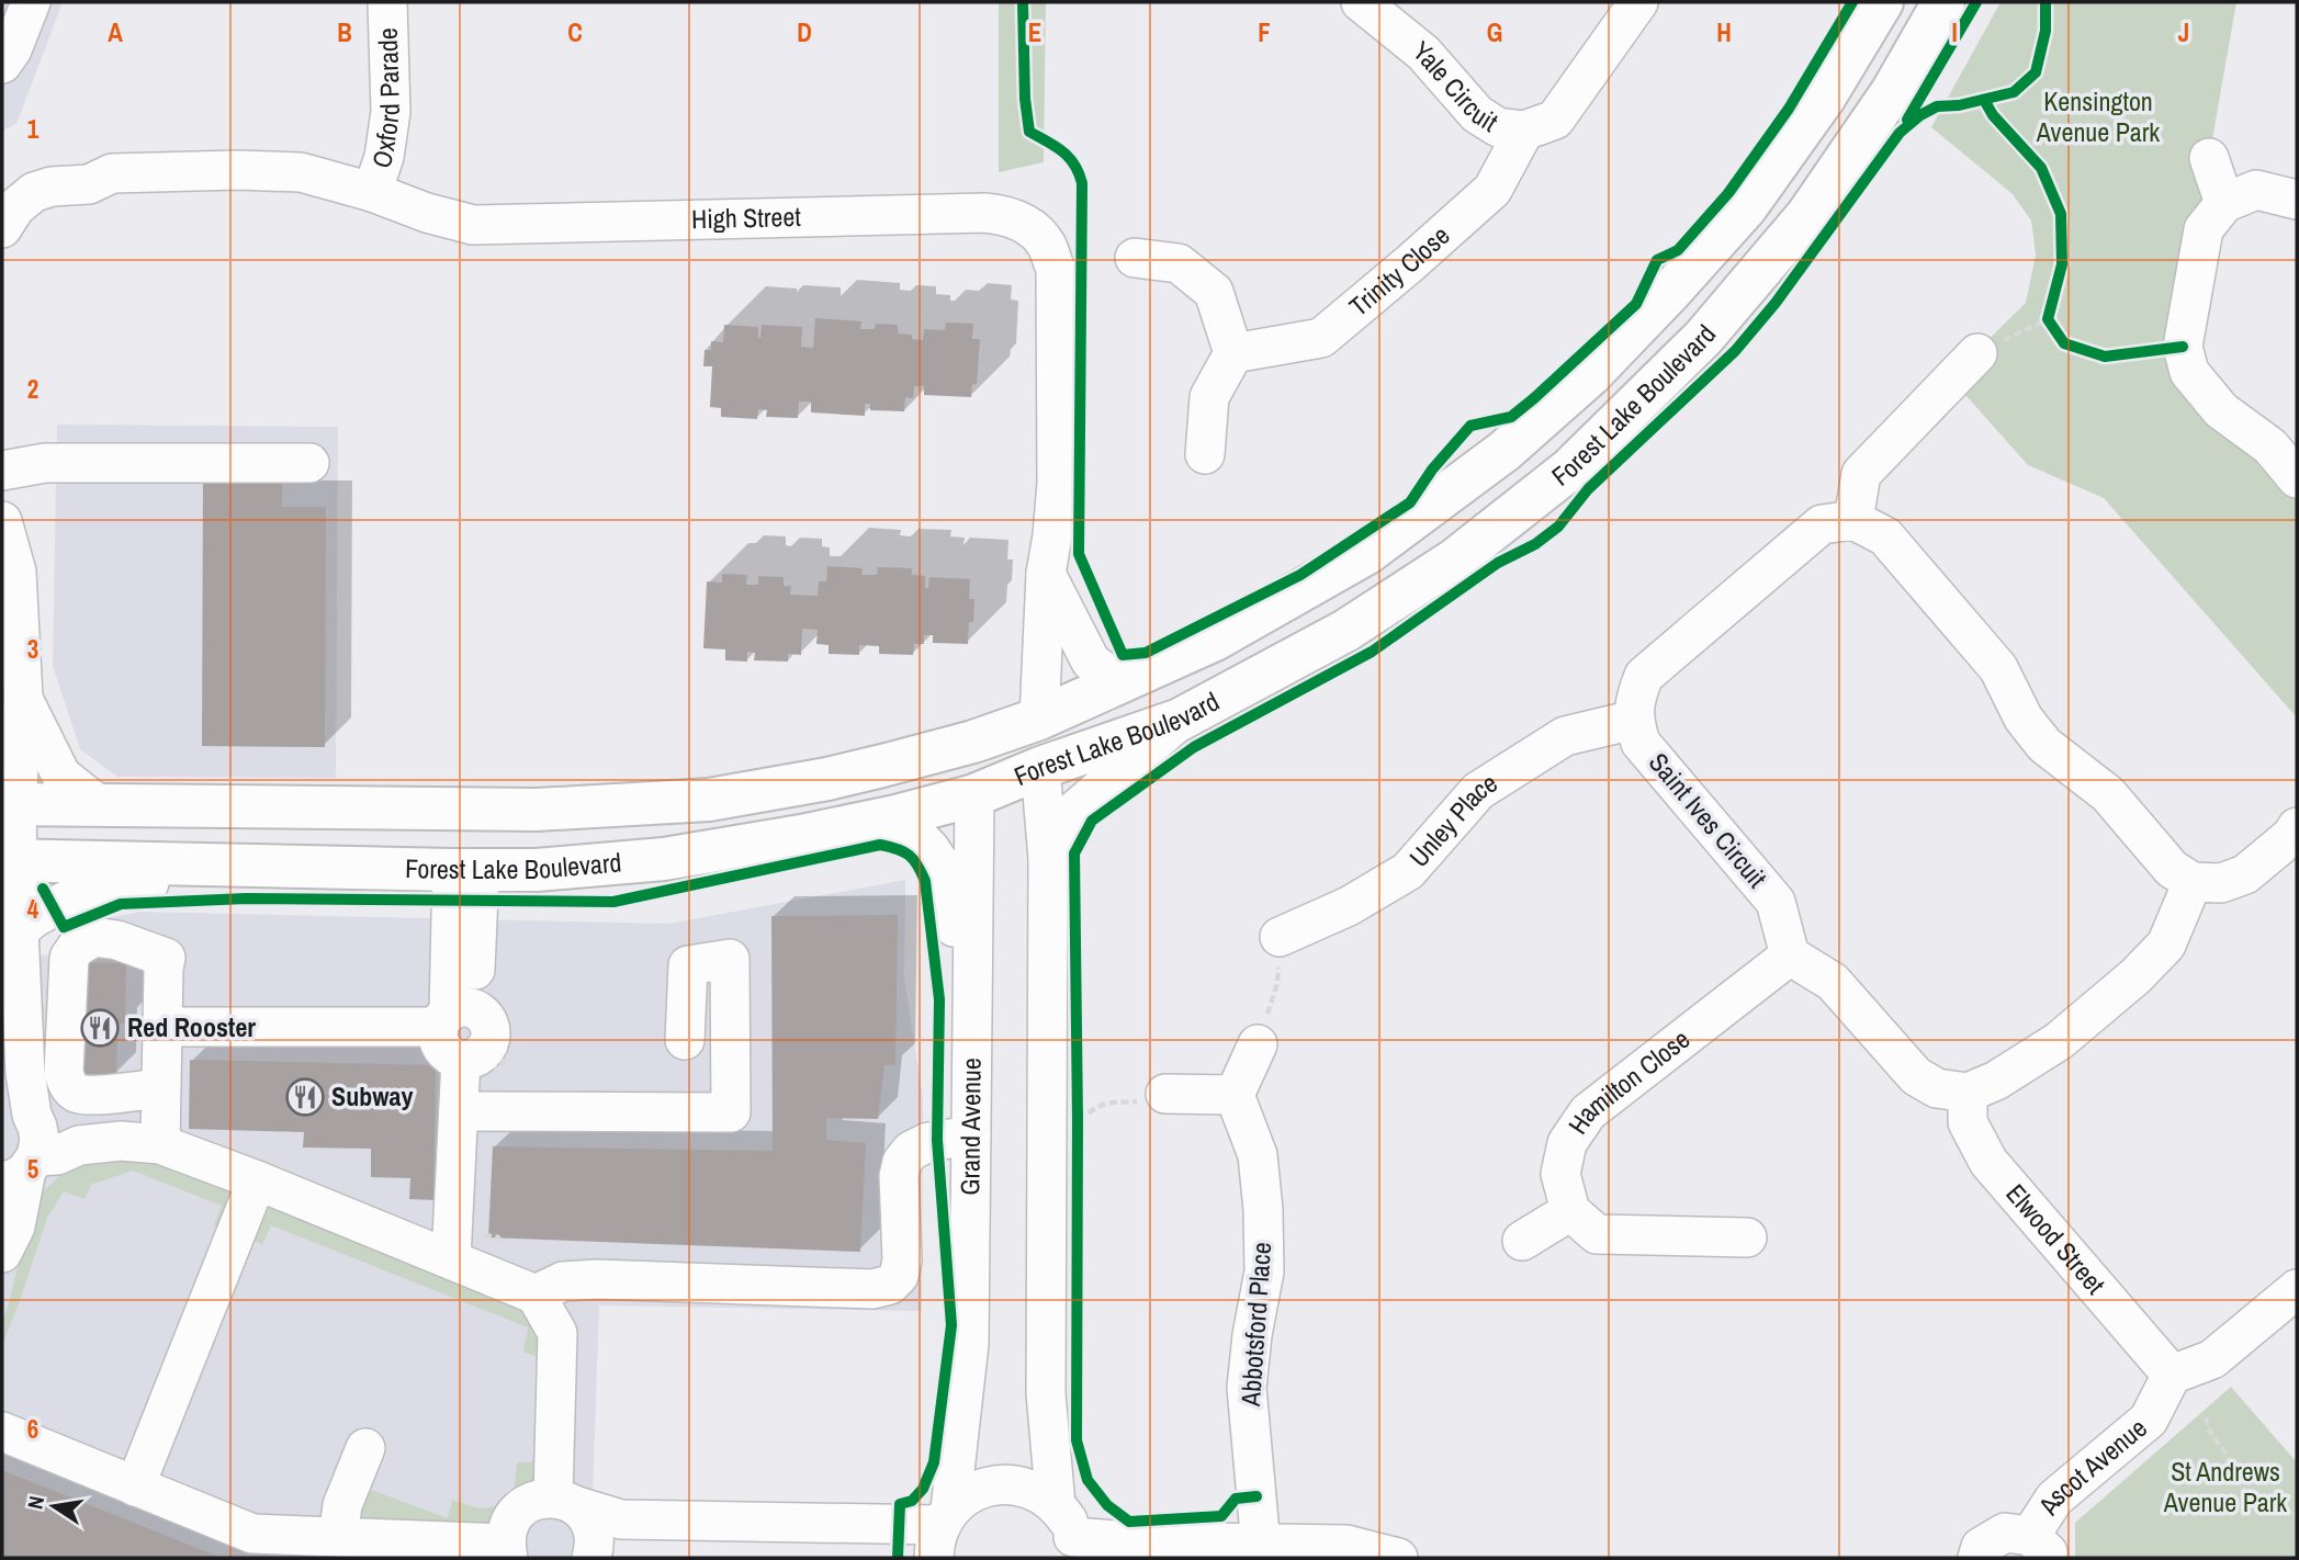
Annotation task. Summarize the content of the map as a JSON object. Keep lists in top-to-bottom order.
{
  "streets": {
    "main road": ["Forest Lake Boulevard", "Grand Avenue"],
    "street": [
      "Yale Circuit",
      "Oxford Parade",
      "High Street",
      "Trinity Close",
      "Saint Ives Circuit",
      "Unley Place",
      "Hamilton Close",
      "Elwood Street",
      "Abbotsford Place",
      "Ascot Avenue"
    ]
  },
  "crossings": [
    ["Yale Circuit", "Trinity Close"],
    ["Oxford Parade", "High Street"],
    ["High Street", "Forest Lake Boulevard"],
    ["Forest Lake Boulevard", "Grand Avenue"],
    ["Saint Ives Circuit", "Unley Place"],
    ["Saint Ives Circuit", "Hamilton Close"],
    ["Elwood Street", "Ascot Avenue"]
  ],
  "parks": ["Kensington Avenue Park", "St Andrews Avenue Park"],
  "places": {
    "restaurant": ["Red Rooster", "Subway"]
  },
  "north": "left",
  "grid": {
    "columns": [
      "A",
      "B",
      "C",
      "D",
      "E",
      "F",
      "G",
      "H",
      "I",
      "J"
    ],
    "rows": [
      "1",
      "2",
      "3",
      "4",
      "5",
      "6"
    ]
  }
}
